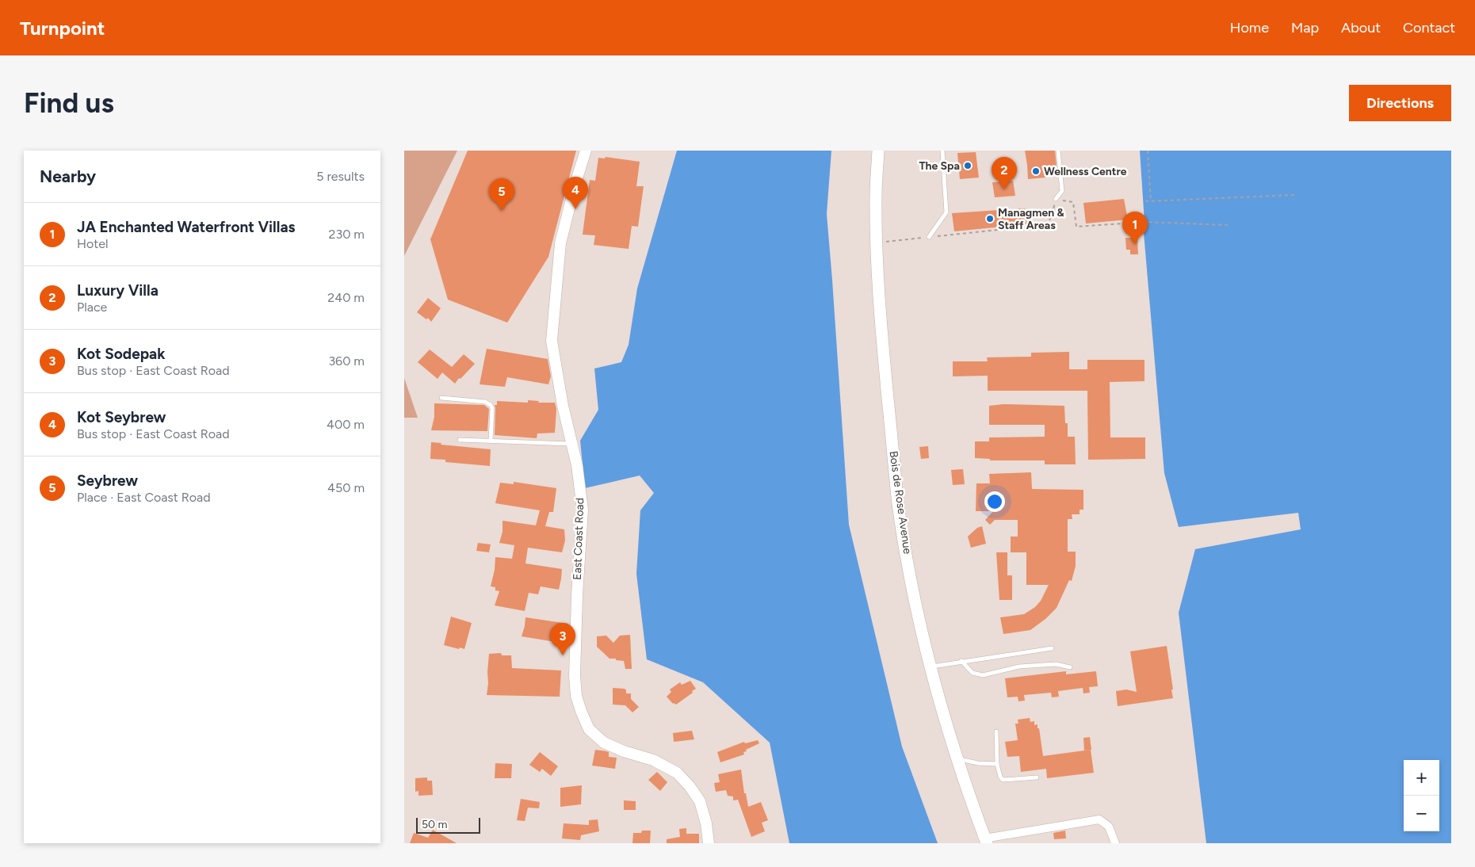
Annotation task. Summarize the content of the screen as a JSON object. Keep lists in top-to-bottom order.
{
  "streets": {
    "main road": ["Bois de Rose Avenue", "East Coast Road"]
  },
  "places": ["The Spa", "Wellness Centre", "Managmen & Staff Areas"],
  "scale_bar": "50 m",
  "page": {
    "header": "Turnpoint",
    "nav": [
      "Home",
      "Map",
      "About",
      "Contact"
    ],
    "buttons": "Directions",
    "title": "Find us",
    "heading": ["Nearby", "5 results"],
    "pins": [
      "2",
      "4",
      "5",
      "1",
      "3"
    ],
    "list": [
      {
        "mark": "1",
        "name": "JA Enchanted Waterfront Villas",
        "note": "Hotel",
        "value": "230 m"
      },
      {
        "mark": "2",
        "name": "Luxury Villa",
        "note": "Place",
        "value": "240 m"
      },
      {
        "mark": "3",
        "name": "Kot Sodepak",
        "note": "Bus stop · East Coast Road",
        "value": "360 m"
      },
      {
        "mark": "4",
        "name": "Kot Seybrew",
        "note": "Bus stop · East Coast Road",
        "value": "400 m"
      },
      {
        "mark": "5",
        "name": "Seybrew",
        "note": "Place · East Coast Road",
        "value": "450 m"
      }
    ],
    "map_buttons": ["+", "−"],
    "scale": "50 m"
  }
}
